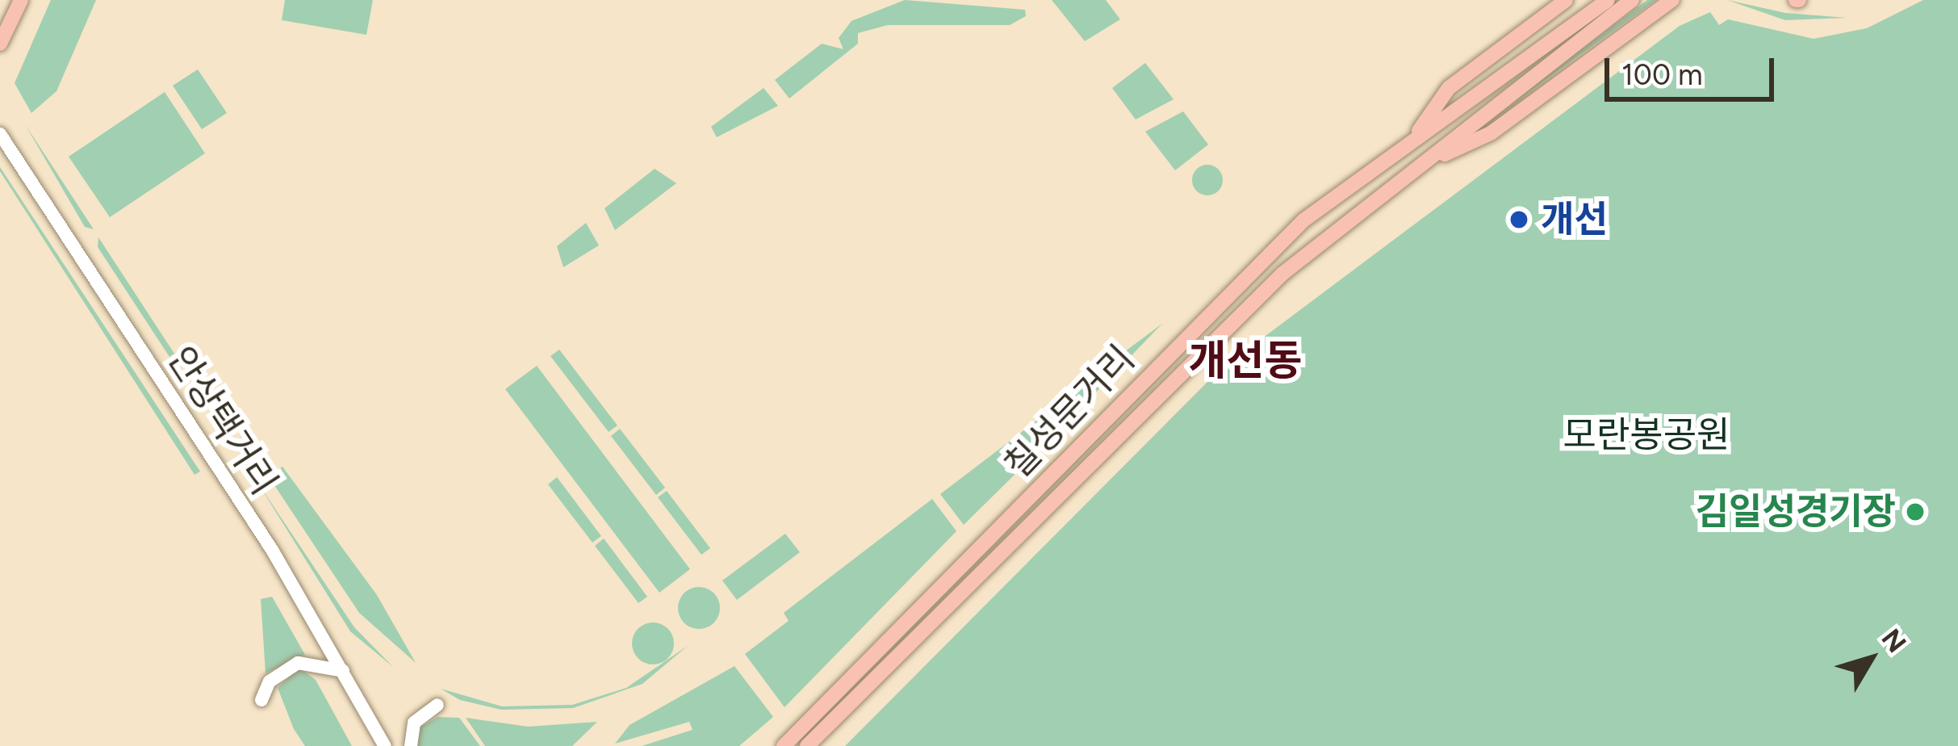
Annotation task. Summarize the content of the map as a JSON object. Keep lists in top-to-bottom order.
{
  "streets": {
    "main road": ["칠성문거리", "안상택거리"]
  },
  "districts": ["개선동"],
  "parks": ["모란봉공원"],
  "places": ["개선", "김일성경기장"],
  "scale_bar": "100 m",
  "north": "top right"
}
